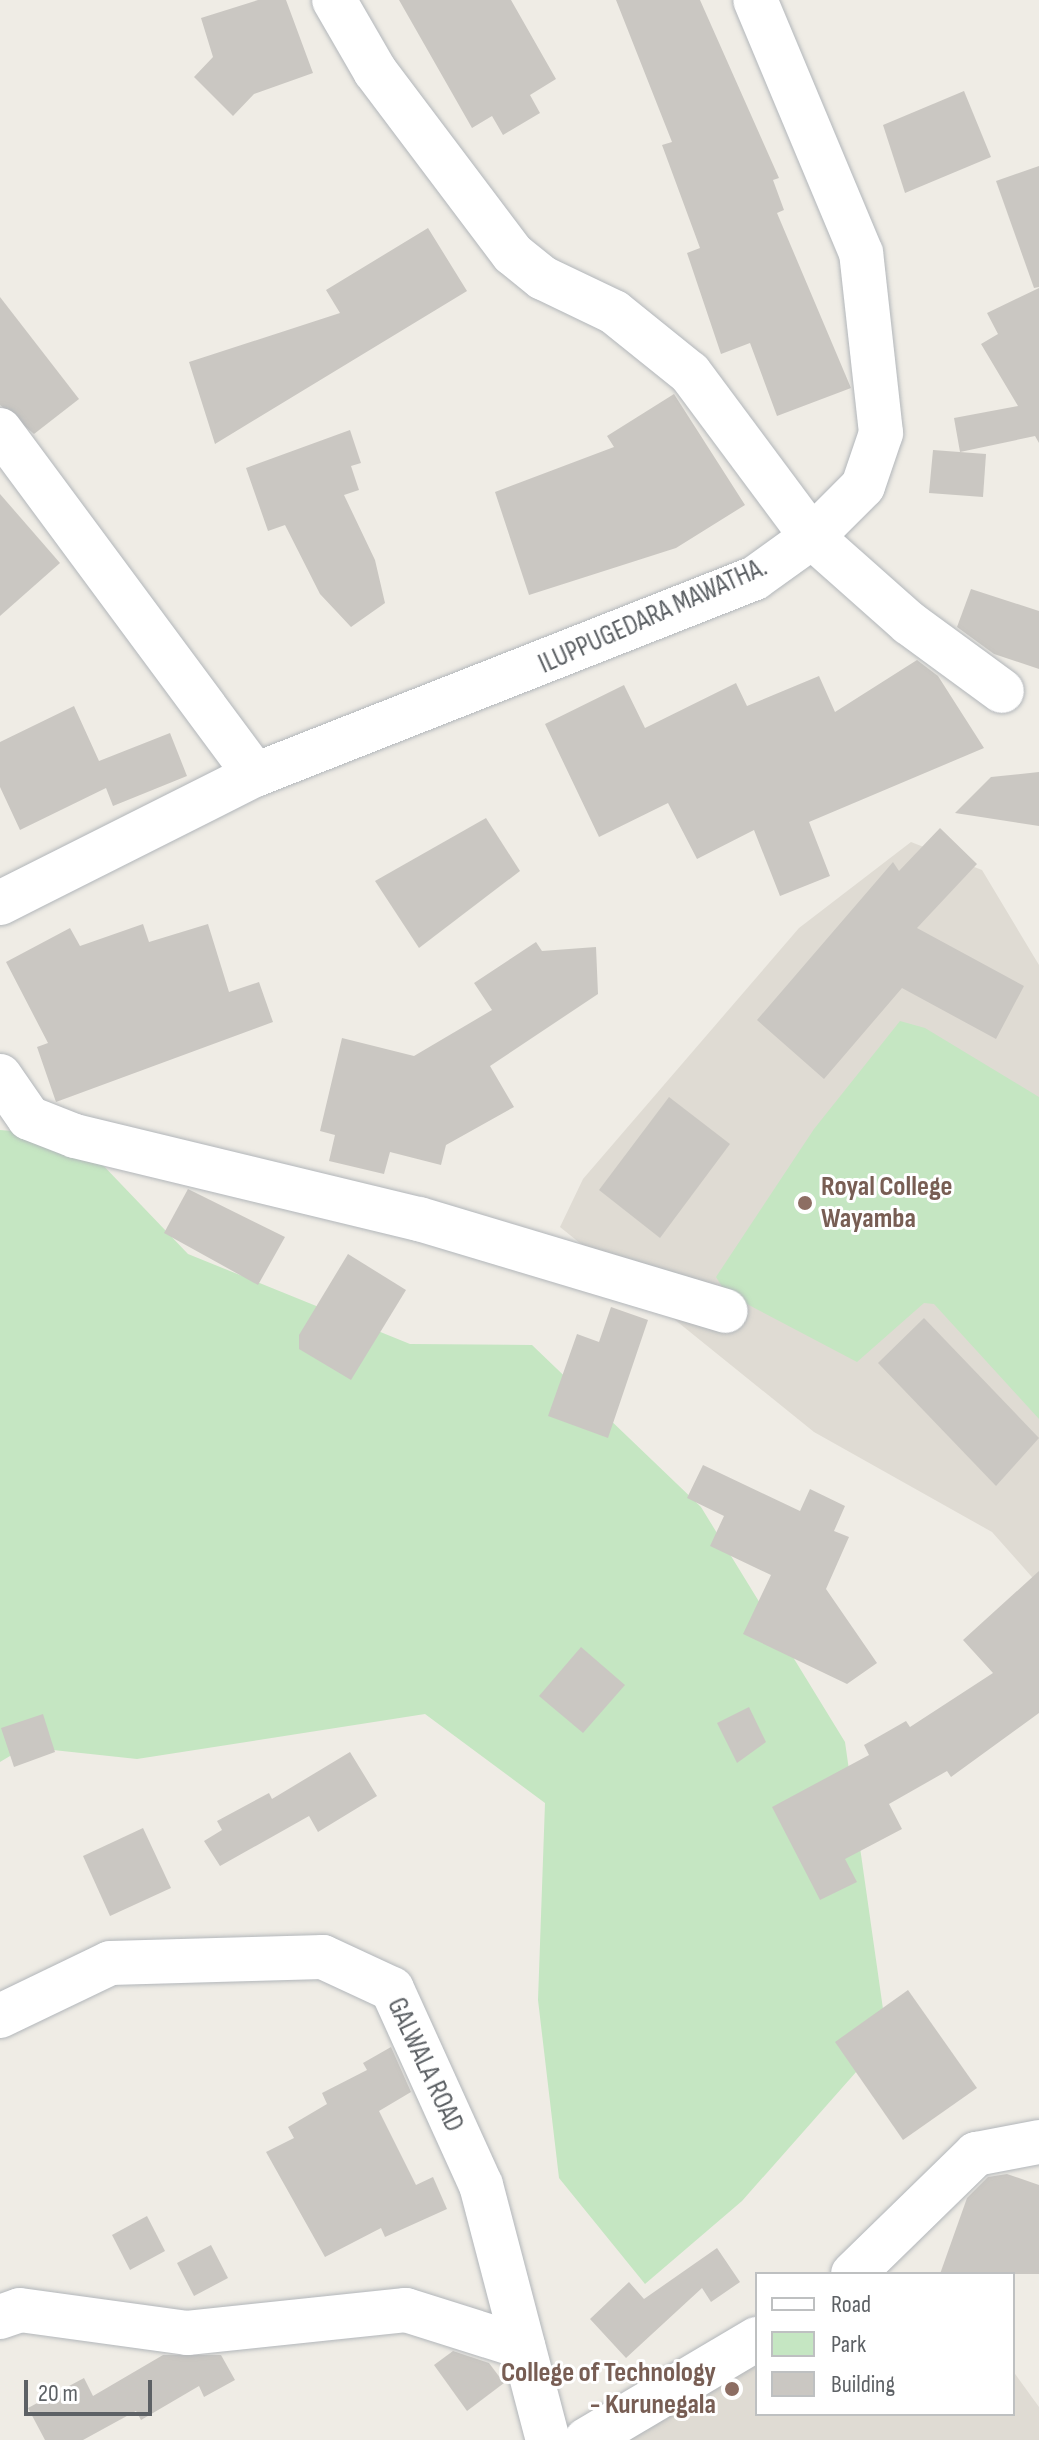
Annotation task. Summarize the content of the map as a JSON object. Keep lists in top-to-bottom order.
{
  "streets": {
    "street": ["ILUPPUGEDARA MAWATHA.", "GALWALA ROAD"]
  },
  "places": ["Royal College Wayamba", "College of Technology - Kurunegala"],
  "legend": ["Road", "Park", "Building"],
  "scale_bar": "20 m"
}
